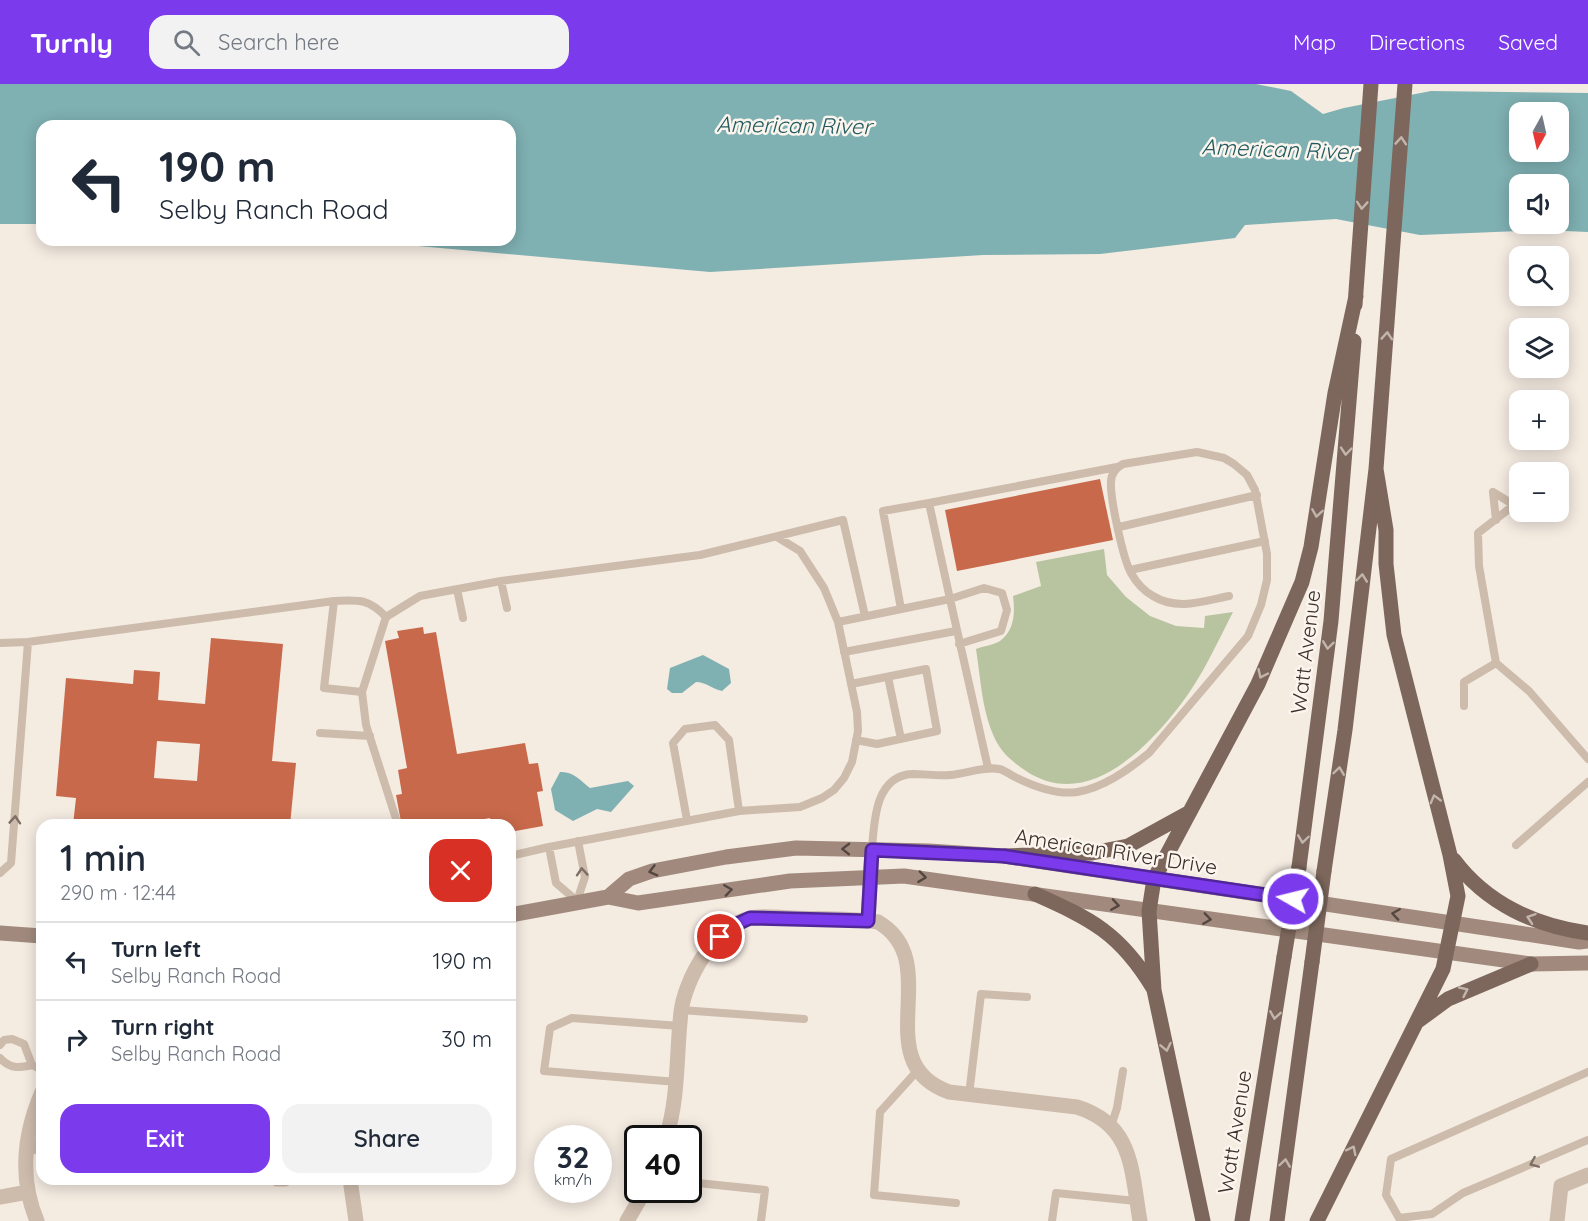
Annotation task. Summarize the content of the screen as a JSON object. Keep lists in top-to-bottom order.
{
  "streets": {
    "main road": ["Watt Avenue"],
    "street": ["American River Drive"]
  },
  "water": ["American River"],
  "north": "bottom",
  "page": {
    "header": "Turnly",
    "search": "Search here",
    "nav": ["Map", "Directions", "Saved"],
    "map_buttons": ["+", "−"],
    "turn": ["190 m", "Selby Ranch Road"],
    "heading": ["1 min", "290 m · 12:44"],
    "list": [
      {
        "name": "Turn left",
        "note": "Selby Ranch Road",
        "value": "190 m"
      },
      {
        "name": "Turn right",
        "note": "Selby Ranch Road",
        "value": "30 m"
      }
    ],
    "buttons": ["Exit", "Share"],
    "speed": "32 km/h",
    "limit": "40"
  }
}
